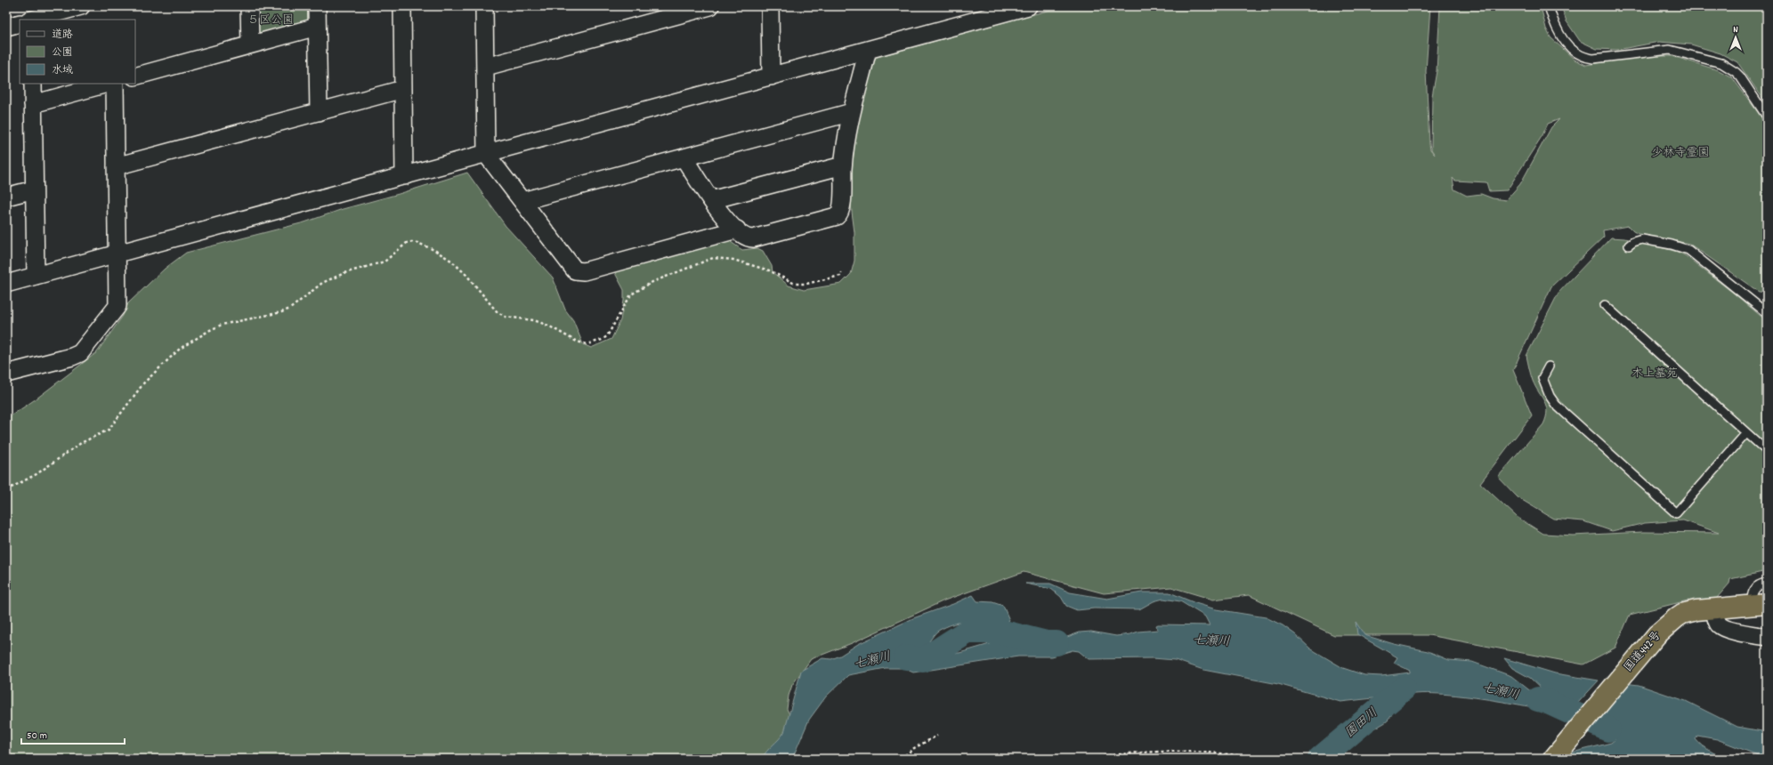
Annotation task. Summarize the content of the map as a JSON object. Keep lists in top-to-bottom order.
{
  "streets": {
    "highway": ["国道442号"]
  },
  "water": ["七瀬川", "園田川"],
  "parks": ["５区公園", "少林寺霊園", "木上墓苑"],
  "legend": ["道路", "公園", "水域"],
  "scale_bar": "50 m",
  "north": "top"
}
